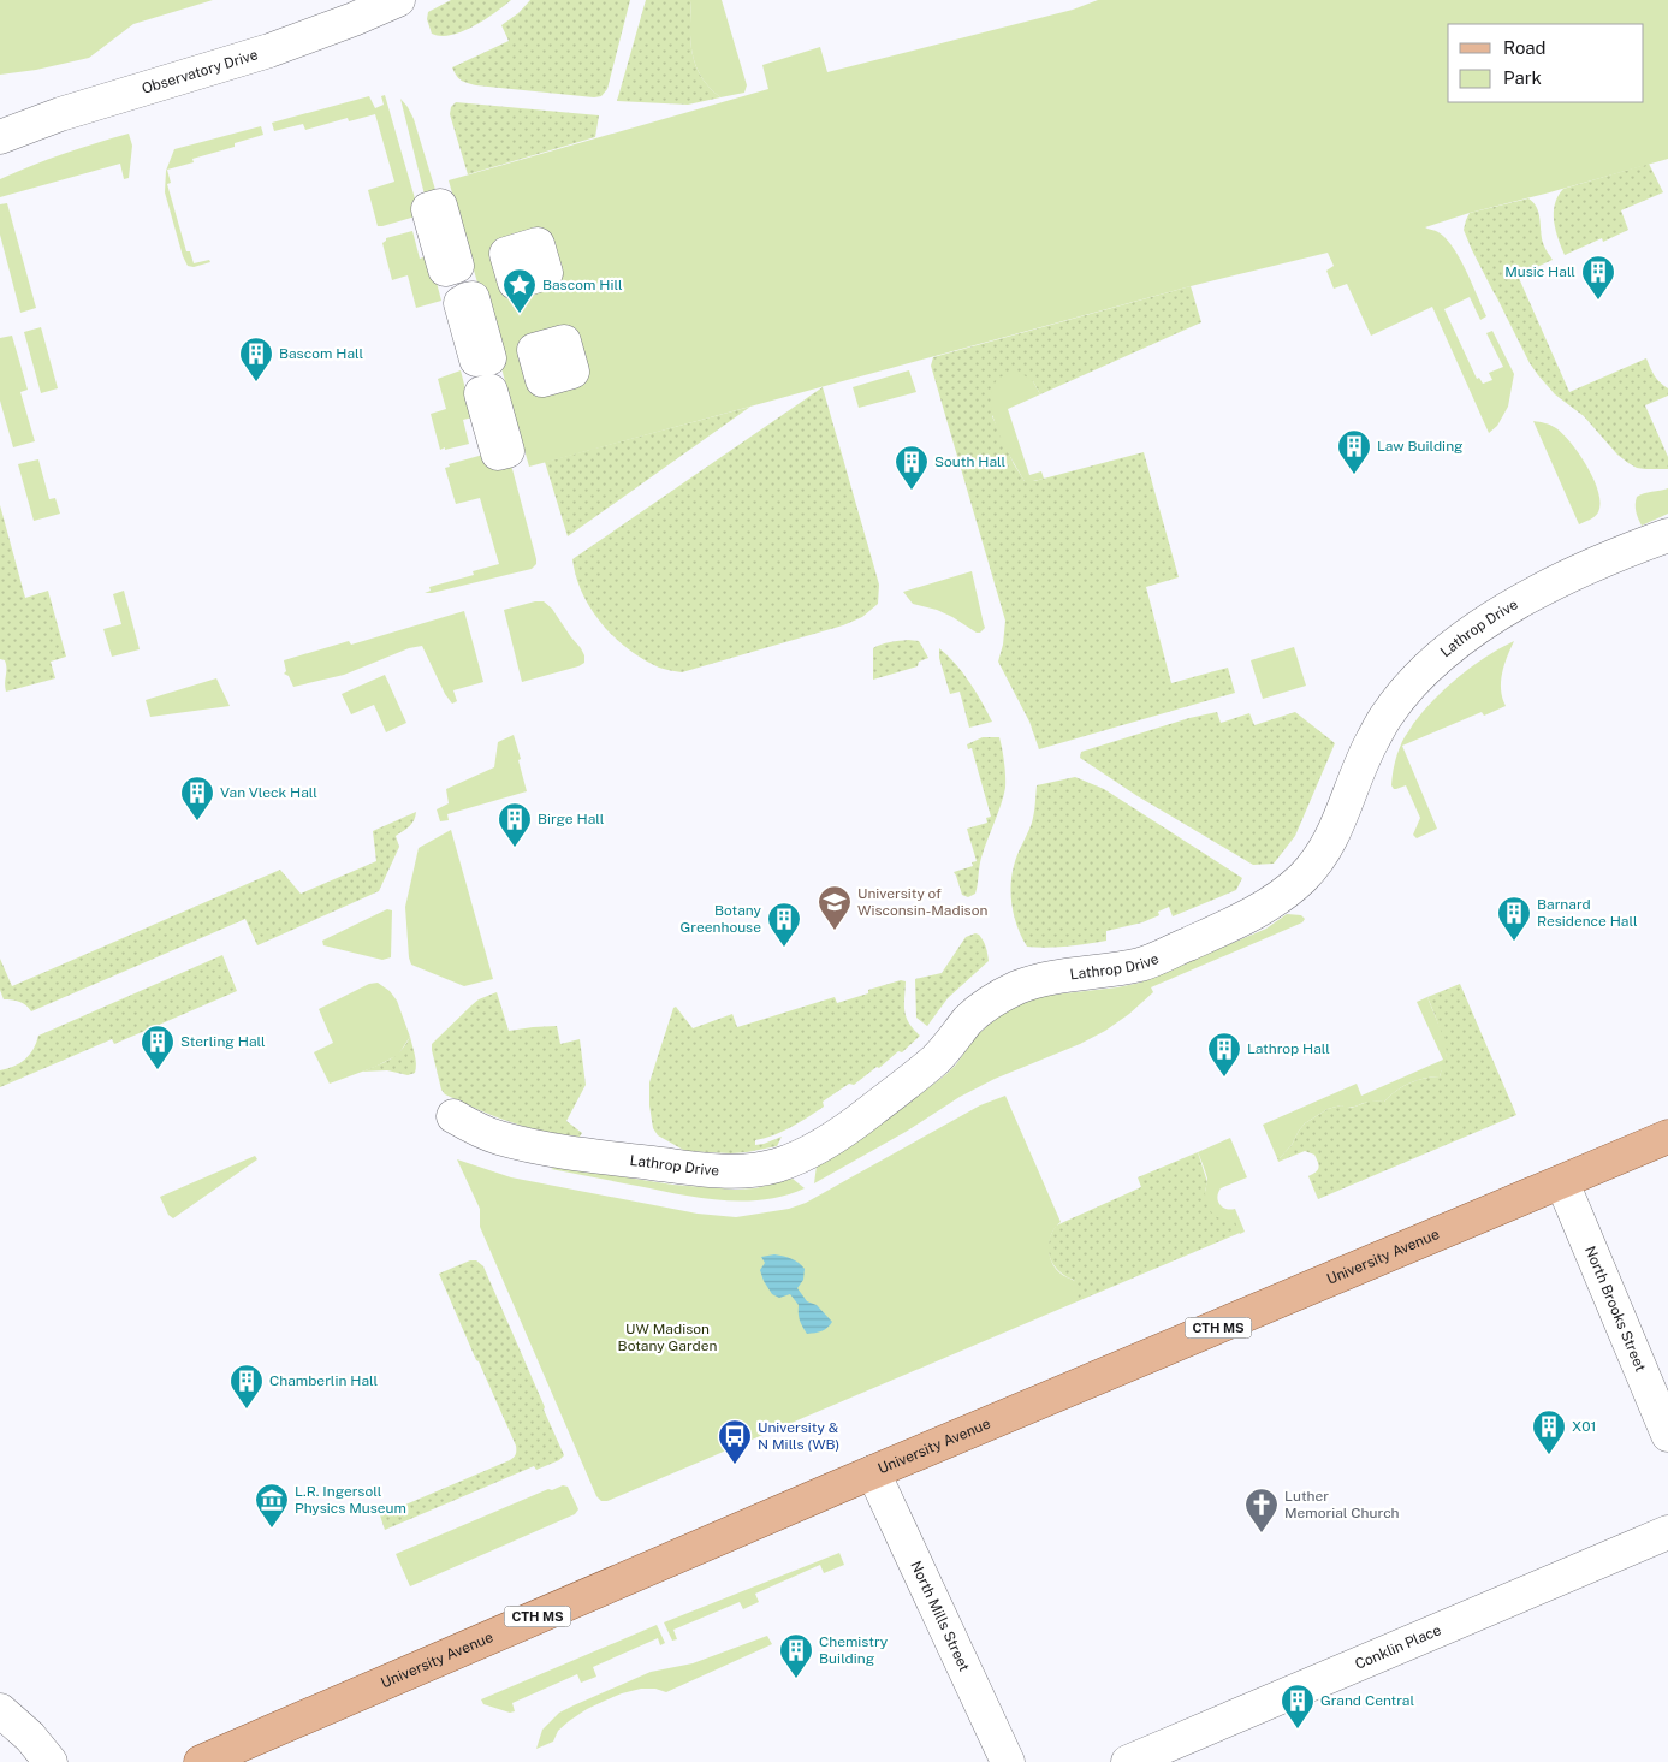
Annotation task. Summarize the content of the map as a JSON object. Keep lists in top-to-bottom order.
{
  "streets": {
    "main road": ["University Avenue", "CTH MS"],
    "street": [
      "Observatory Drive",
      "Lathrop Drive",
      "North Brooks Street",
      "North Mills Street",
      "Conklin Place"
    ]
  },
  "crossings": [
    ["University Avenue", "North Brooks Street"],
    ["University Avenue", "North Mills Street"]
  ],
  "parks": ["UW Madison Botany Garden"],
  "places": {
    "building": [
      "Music Hall",
      "Bascom Hall",
      "Law Building",
      "South Hall",
      "Van Vleck Hall",
      "Birge Hall",
      "Barnard Residence Hall",
      "Botany Greenhouse",
      "Sterling Hall",
      "Lathrop Hall",
      "Chamberlin Hall",
      "X01",
      "Chemistry Building",
      "Grand Central"
    ],
    "place": ["Bascom Hill"],
    "school or university": ["University of Wisconsin-Madison"],
    "bus stop": ["University & N Mills (WB)"],
    "museum": ["L.R. Ingersoll Physics Museum"],
    "church": ["Luther Memorial Church"]
  },
  "legend": ["Road", "Park"]
}
